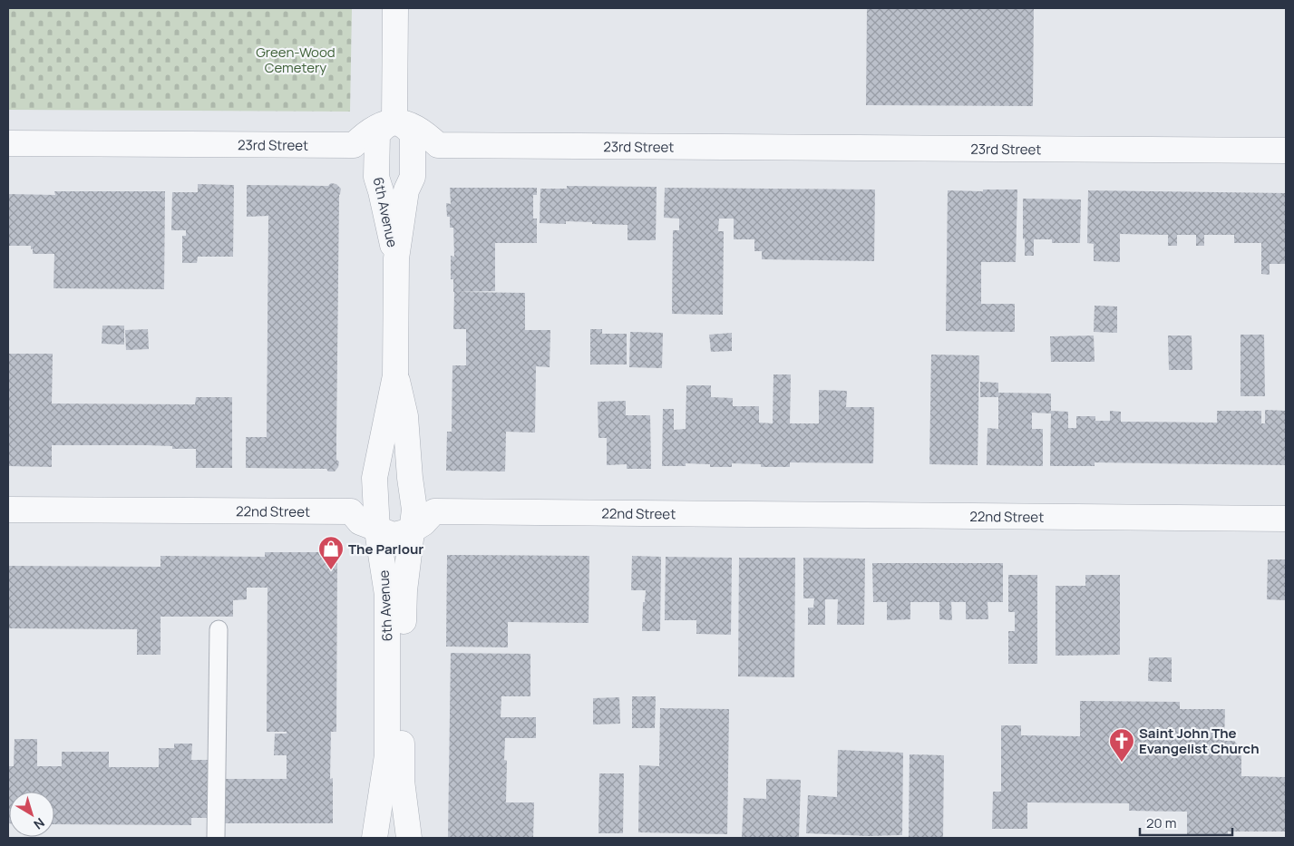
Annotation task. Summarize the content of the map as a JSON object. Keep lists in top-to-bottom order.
{
  "streets": {
    "street": ["23rd Street", "6th Avenue", "22nd Street"]
  },
  "crossings": [
    ["23rd Street", "6th Avenue"],
    ["6th Avenue", "22nd Street"]
  ],
  "parks": ["Green-Wood Cemetery"],
  "places": {
    "shop": ["The Parlour"],
    "church": ["Saint John The Evangelist Church"]
  },
  "scale_bar": "20 m",
  "north": "bottom right"
}
